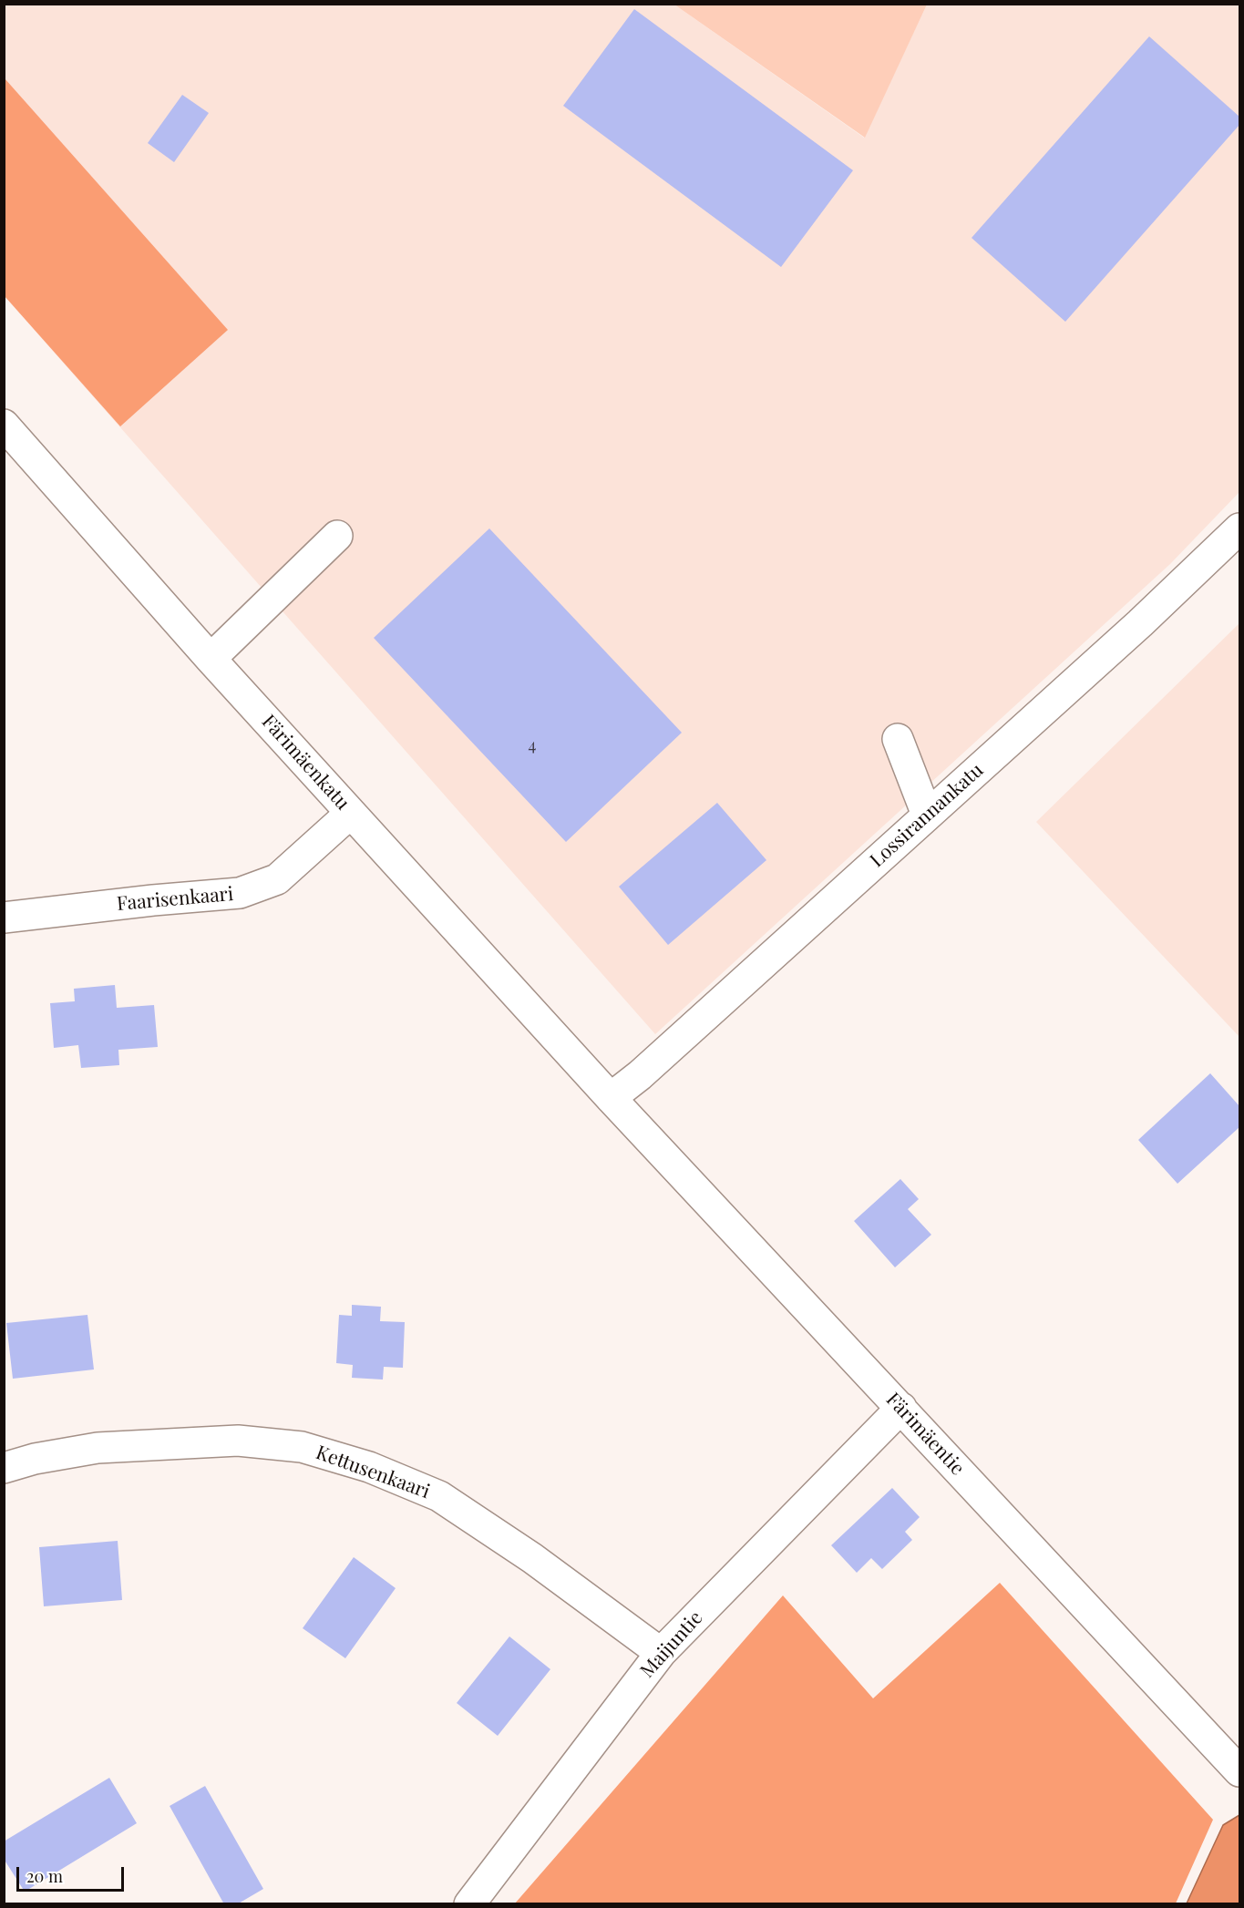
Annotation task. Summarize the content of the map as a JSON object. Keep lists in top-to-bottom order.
{
  "streets": {
    "street": [
      "Färimäenkatu",
      "Lossirannankatu",
      "Faarisenkaari",
      "Färimäentie",
      "Kettusenkaari",
      "Maijuntie"
    ]
  },
  "crossings": [
    ["Färimäenkatu", "Lossirannankatu"],
    ["Färimäenkatu", "Faarisenkaari"],
    ["Färimäenkatu", "Färimäentie"],
    ["Lossirannankatu", "Färimäentie"],
    ["Färimäentie", "Maijuntie"],
    ["Kettusenkaari", "Maijuntie"]
  ],
  "house_numbers": ["4"],
  "scale_bar": "20 m"
}
